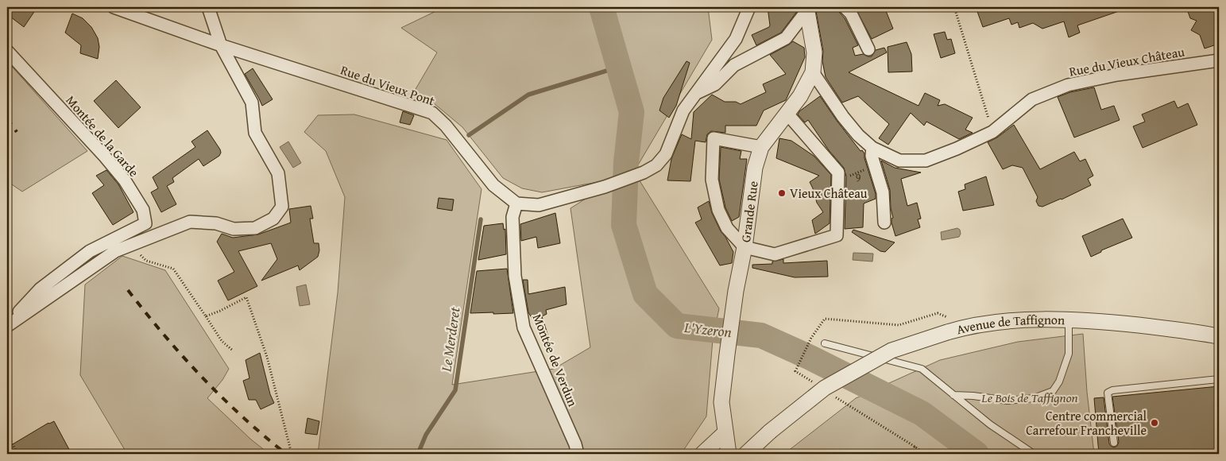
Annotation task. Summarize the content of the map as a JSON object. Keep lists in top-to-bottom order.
{
  "streets": {
    "street": [
      "Rue du Vieux Château",
      "Rue du Vieux Pont",
      "Montée de la Garde",
      "Grande Rue",
      "Avenue de Taffignon",
      "Montée de Verdun"
    ]
  },
  "crossings": [
    ["Rue du Vieux Château", "Grande Rue"],
    ["Rue du Vieux Pont", "Montée de Verdun"]
  ],
  "water": ["L'Yzeron", "Le Merderet"],
  "parks": ["Le Bois de Taffignon"],
  "places": ["Vieux Château", "Centre commercial Carrefour Francheville"],
  "house_numbers": ["9"]
}
